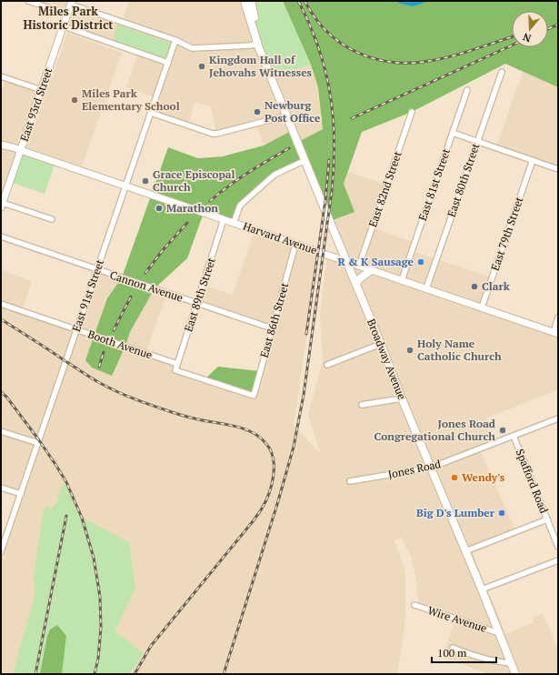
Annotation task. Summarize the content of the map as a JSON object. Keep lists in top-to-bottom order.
{
  "streets": {
    "main road": ["East 93rd Street", "Harvard Avenue", "Broadway Avenue"],
    "street": [
      "East 80th Street",
      "East 81st Street",
      "East 82nd Street",
      "East 79th Street",
      "Cannon Avenue",
      "East 89th Street",
      "East 91st Street",
      "East 86th Street",
      "Booth Avenue",
      "Jones Road",
      "Spafford Road",
      "Wire Avenue"
    ]
  },
  "crossings": [
    ["East 93rd Street", "Harvard Avenue"],
    ["East 80th Street", "Harvard Avenue"],
    ["East 81st Street", "Harvard Avenue"],
    ["East 82nd Street", "Harvard Avenue"],
    ["East 79th Street", "Harvard Avenue"],
    ["Harvard Avenue", "East 89th Street"],
    ["Harvard Avenue", "East 91st Street"],
    ["Harvard Avenue", "East 86th Street"],
    ["Harvard Avenue", "Broadway Avenue"],
    ["Cannon Avenue", "East 89th Street"],
    ["Cannon Avenue", "East 91st Street"],
    ["Cannon Avenue", "East 86th Street"],
    ["East 89th Street", "East 86th Street"],
    ["East 89th Street", "Booth Avenue"],
    ["East 91st Street", "Booth Avenue"],
    ["Broadway Avenue", "Jones Road"],
    ["Broadway Avenue", "Wire Avenue"],
    ["Jones Road", "Spafford Road"]
  ],
  "districts": ["Miles Park Historic District"],
  "places": [
    "Kingdom Hall of Jehovahs Witnesses",
    "Miles Park Elementary School",
    "Newburg Post Office",
    "Grace Episcopal Church",
    "Marathon",
    "R & K Sausage",
    "Clark",
    "Holy Name Catholic Church",
    "Jones Road Congregational Church",
    "Wendy's",
    "Big D's Lumber"
  ],
  "scale_bar": "100 m",
  "north": "bottom"
}
